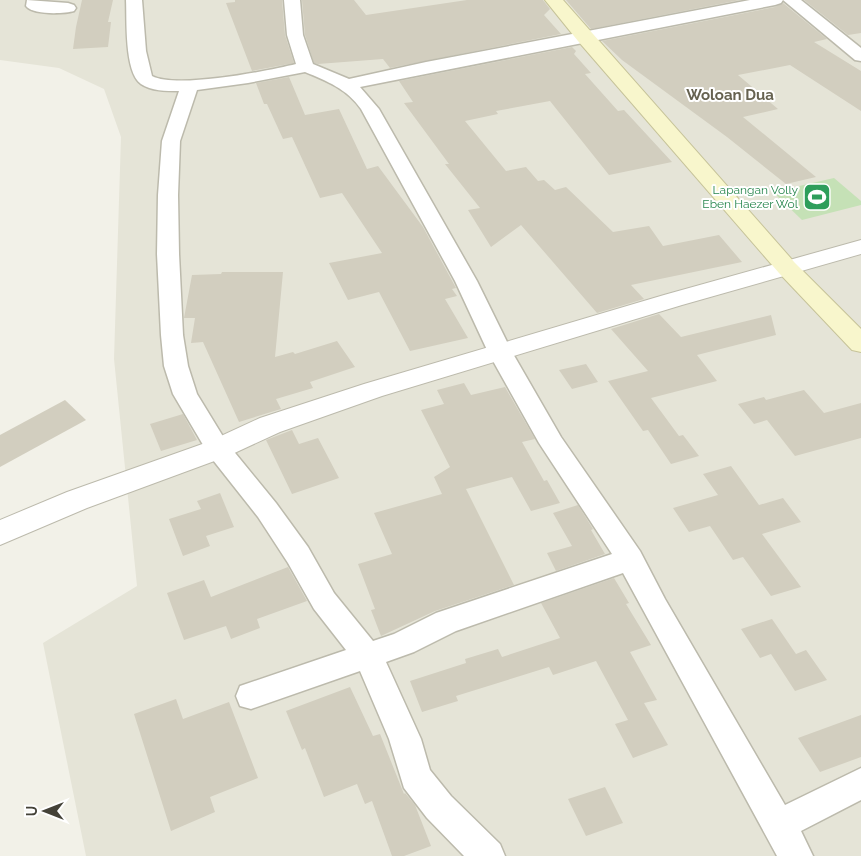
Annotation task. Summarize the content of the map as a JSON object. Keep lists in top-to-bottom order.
{
  "districts": ["Woloan Dua"],
  "places": {
    "sports": ["Lapangan Volly Eben Haezer Wol"]
  },
  "north": "left"
}
